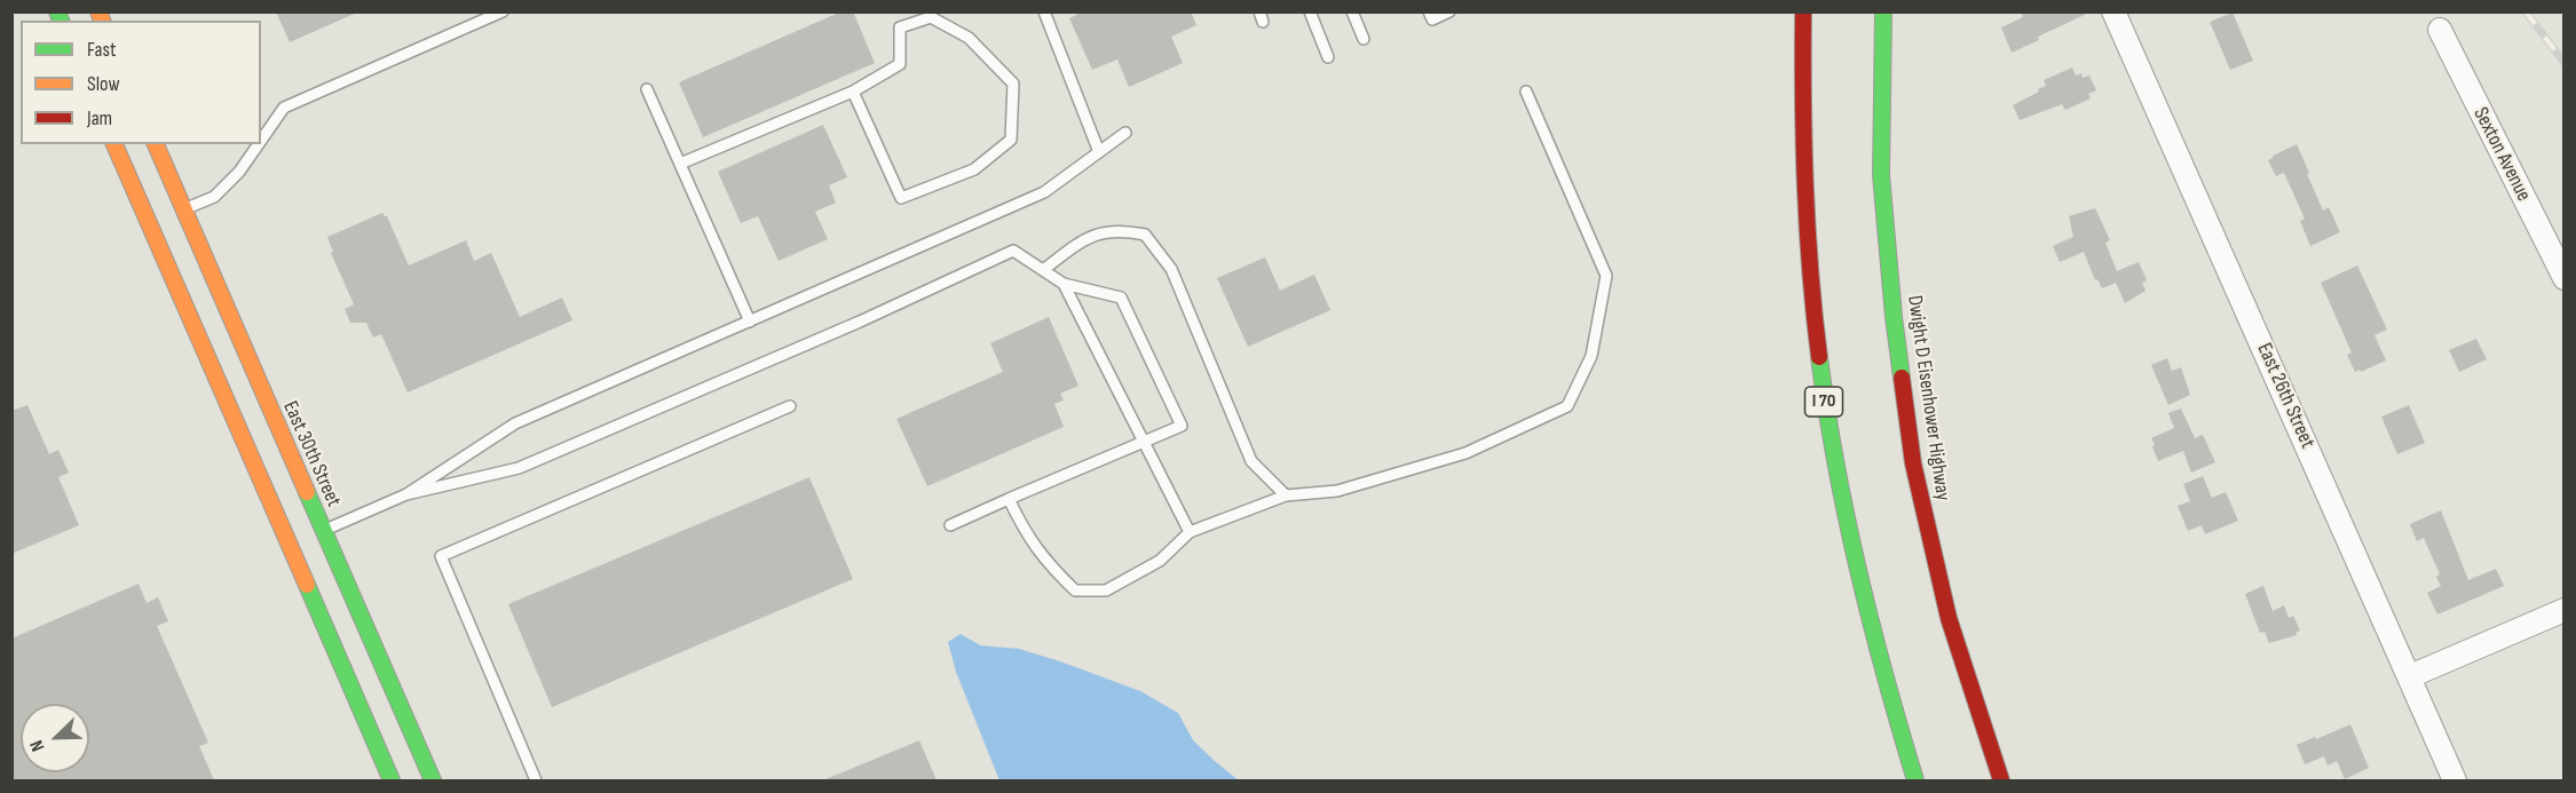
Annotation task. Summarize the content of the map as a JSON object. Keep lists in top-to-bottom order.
{
  "streets": {
    "main road": ["Dwight D Eisenhower Highway", "I 70", "East 30th Street"],
    "street": ["Sexton Avenue", "East 26th Street"]
  },
  "legend": ["Fast", "Slow", "Jam"],
  "north": "bottom left"
}
